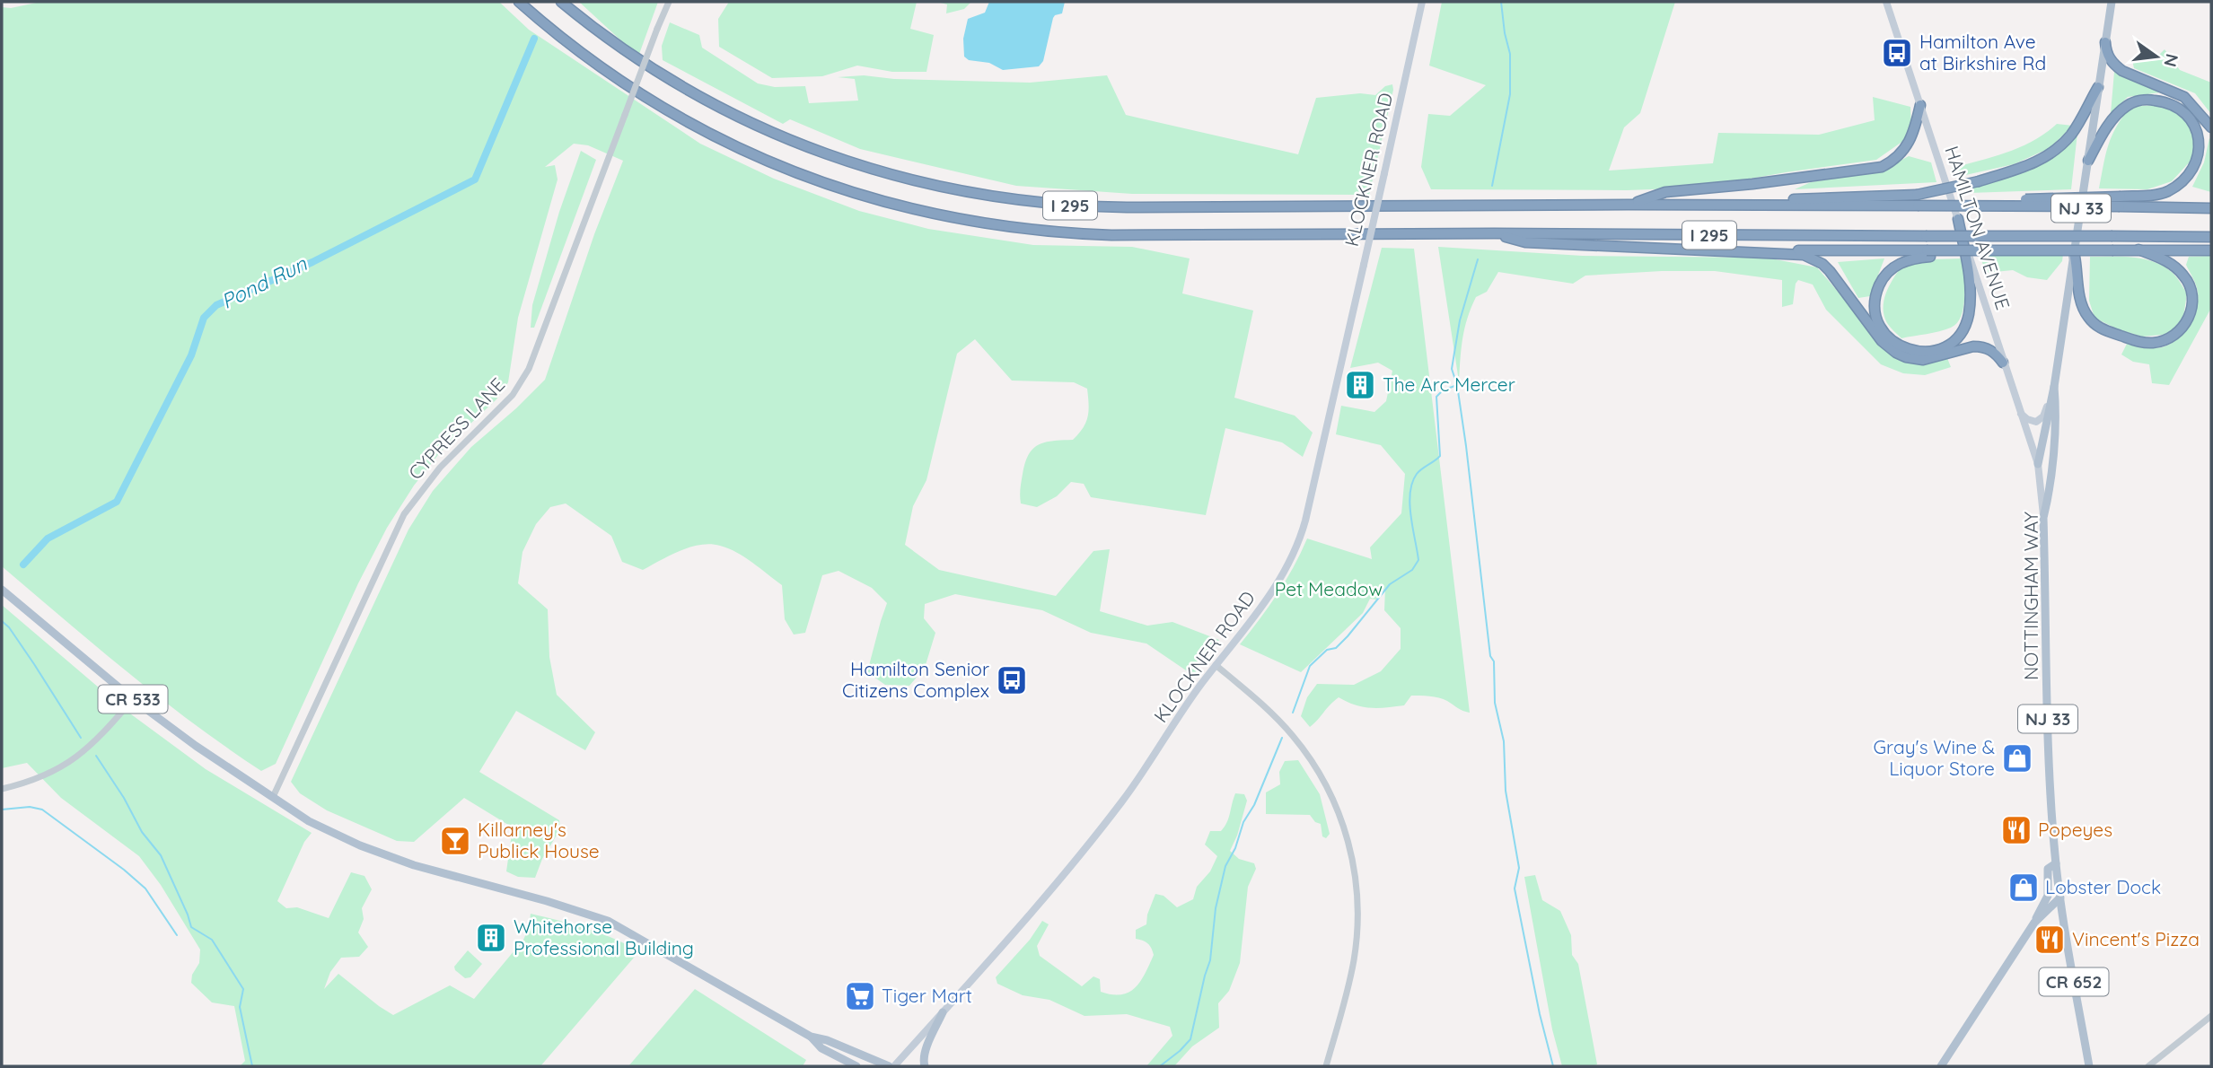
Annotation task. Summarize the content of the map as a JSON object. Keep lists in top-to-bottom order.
{
  "streets": {
    "highway": ["I 295"],
    "main road": [
      "KLOCKNER ROAD",
      "NJ 33",
      "HAMILTON AVENUE",
      "NOTTINGHAM WAY",
      "CR 533",
      "CR 652"
    ],
    "street": ["CYPRESS LANE"]
  },
  "crossings": [
    ["HAMILTON AVENUE", "NOTTINGHAM WAY"],
    ["CYPRESS LANE", "CR 533"]
  ],
  "water": ["Pond Run"],
  "parks": ["Pet Meadow"],
  "places": {
    "bus stop": ["Hamilton Ave at Birkshire Rd", "Hamilton Senior Citizens Complex"],
    "building": ["The Arc Mercer", "Whitehorse Professional Building"],
    "shop": ["Gray's Wine & Liquor Store", "Lobster Dock"],
    "restaurant": ["Popeyes", "Vincent's Pizza"],
    "bar": ["Killarney's Publick House"],
    "supermarket": ["Tiger Mart"]
  },
  "north": "right"
}
